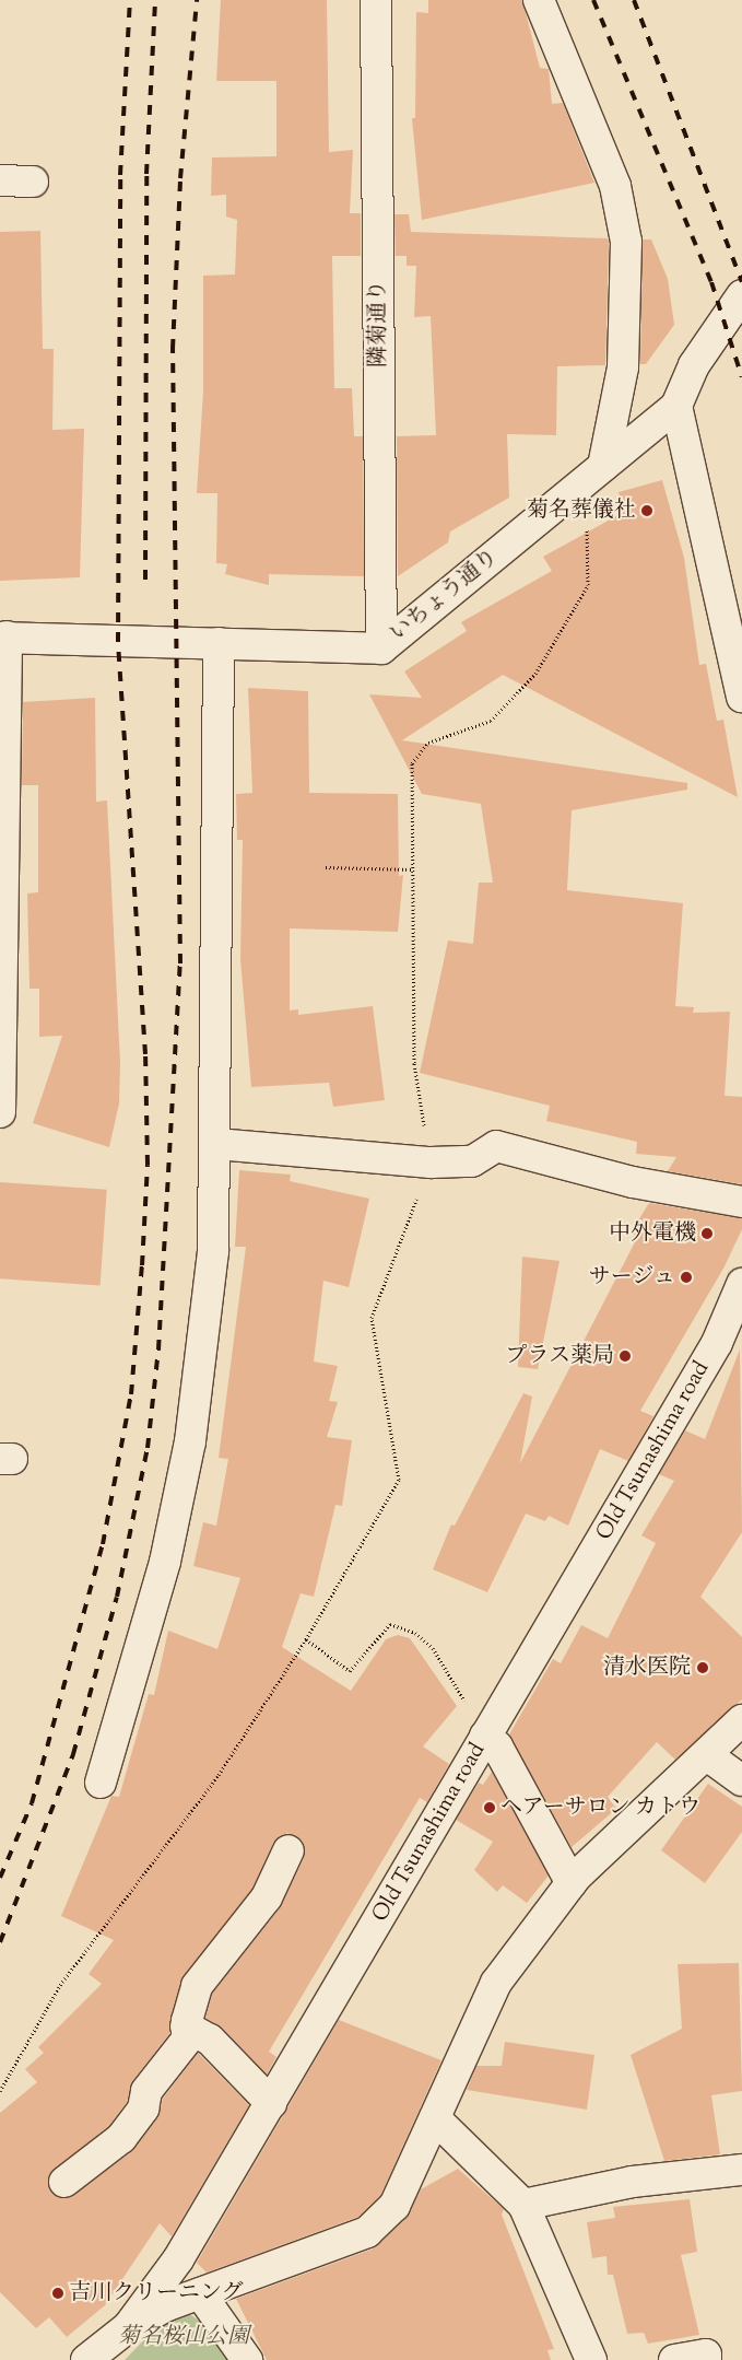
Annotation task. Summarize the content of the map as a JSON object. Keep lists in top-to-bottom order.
{
  "streets": {
    "street": ["隣菊通り", "いちょう通り", "Old Tsunashima road"]
  },
  "crossings": [
    ["隣菊通り", "いちょう通り"]
  ],
  "parks": ["菊名桜山公園"],
  "places": [
    "菊名葬儀社",
    "中外電機",
    "サージュ",
    "プラス薬局",
    "清水医院",
    "ヘアーサロン カトウ",
    "吉川クリーニング"
  ]
}
